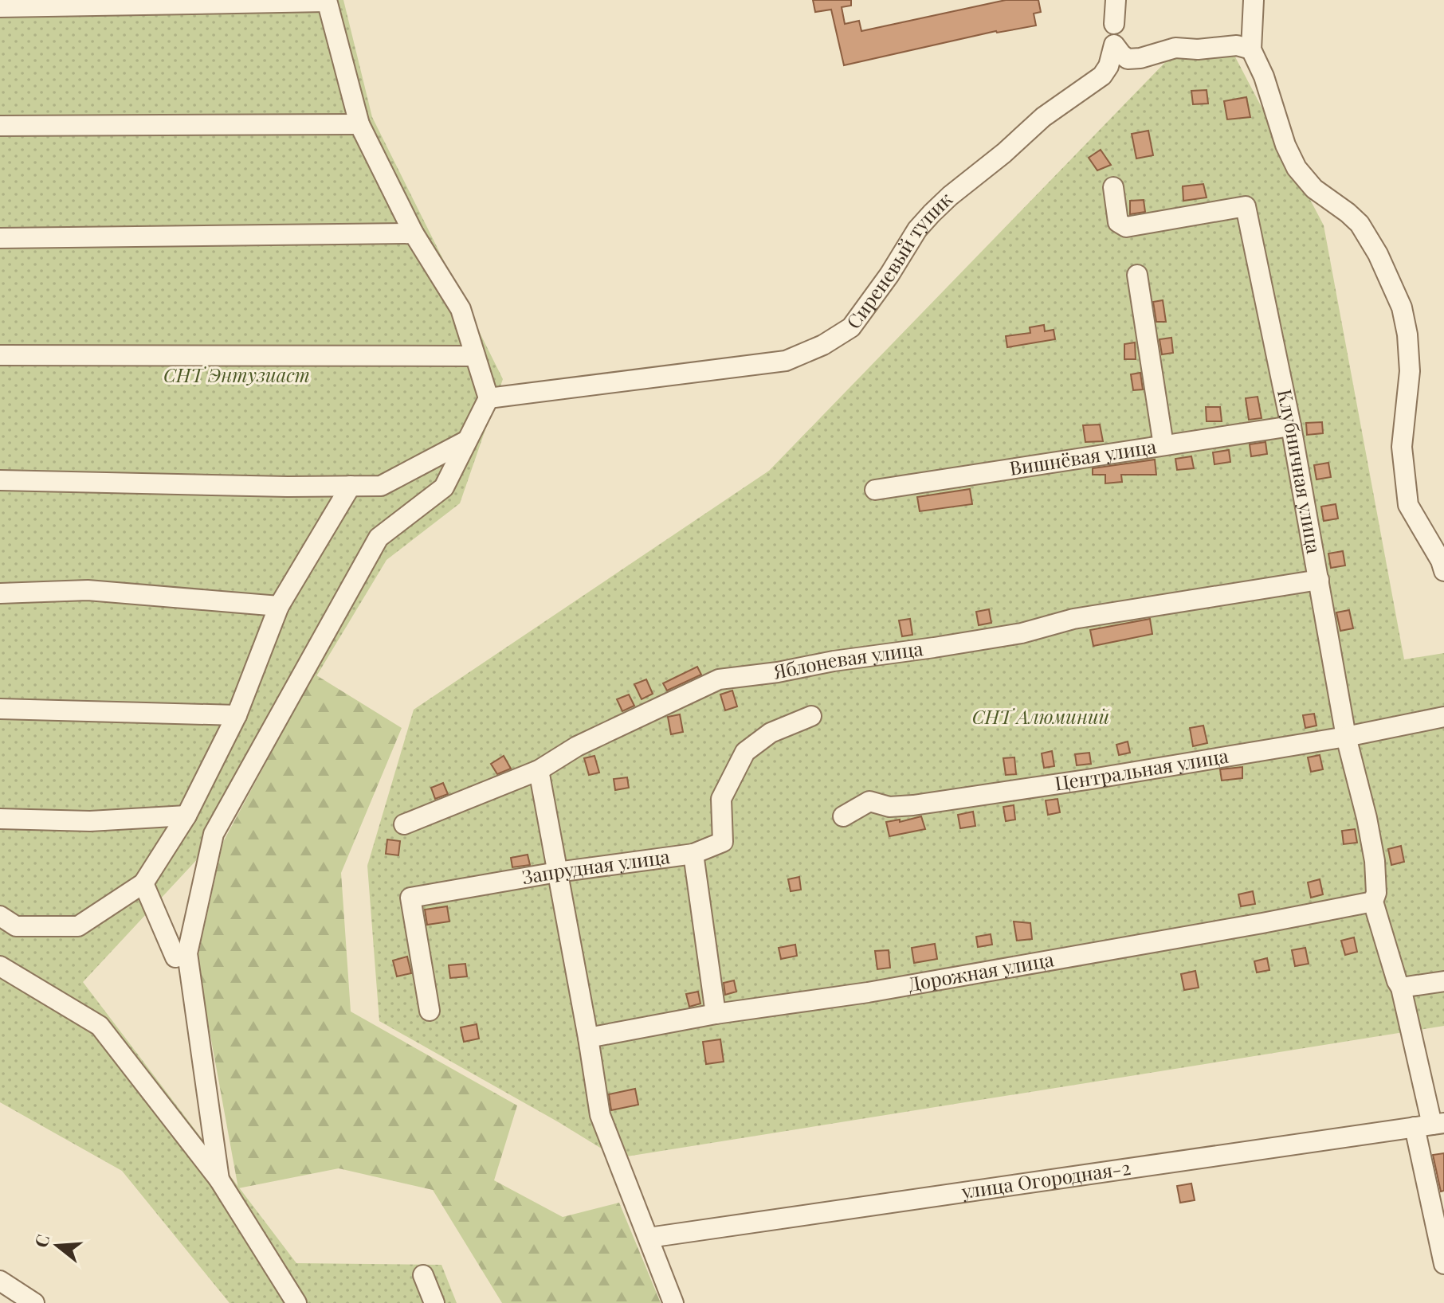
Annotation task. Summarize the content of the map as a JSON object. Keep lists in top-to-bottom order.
{
  "streets": {
    "street": [
      "Сиреневый тупик",
      "Вишнёвая улица",
      "Клубничная улица",
      "Яблоневая улица",
      "Центральная улица",
      "Запрудная улица",
      "Дорожная улица",
      "улица Огородная-2"
    ]
  },
  "crossings": [
    ["Вишнёвая улица", "Клубничная улица"],
    ["Клубничная улица", "Яблоневая улица"],
    ["Клубничная улица", "Центральная улица"],
    ["Клубничная улица", "Дорожная улица"]
  ],
  "parks": ["СНТ Энтузиаст", "СНТ Алюминий"],
  "north": "left"
}
